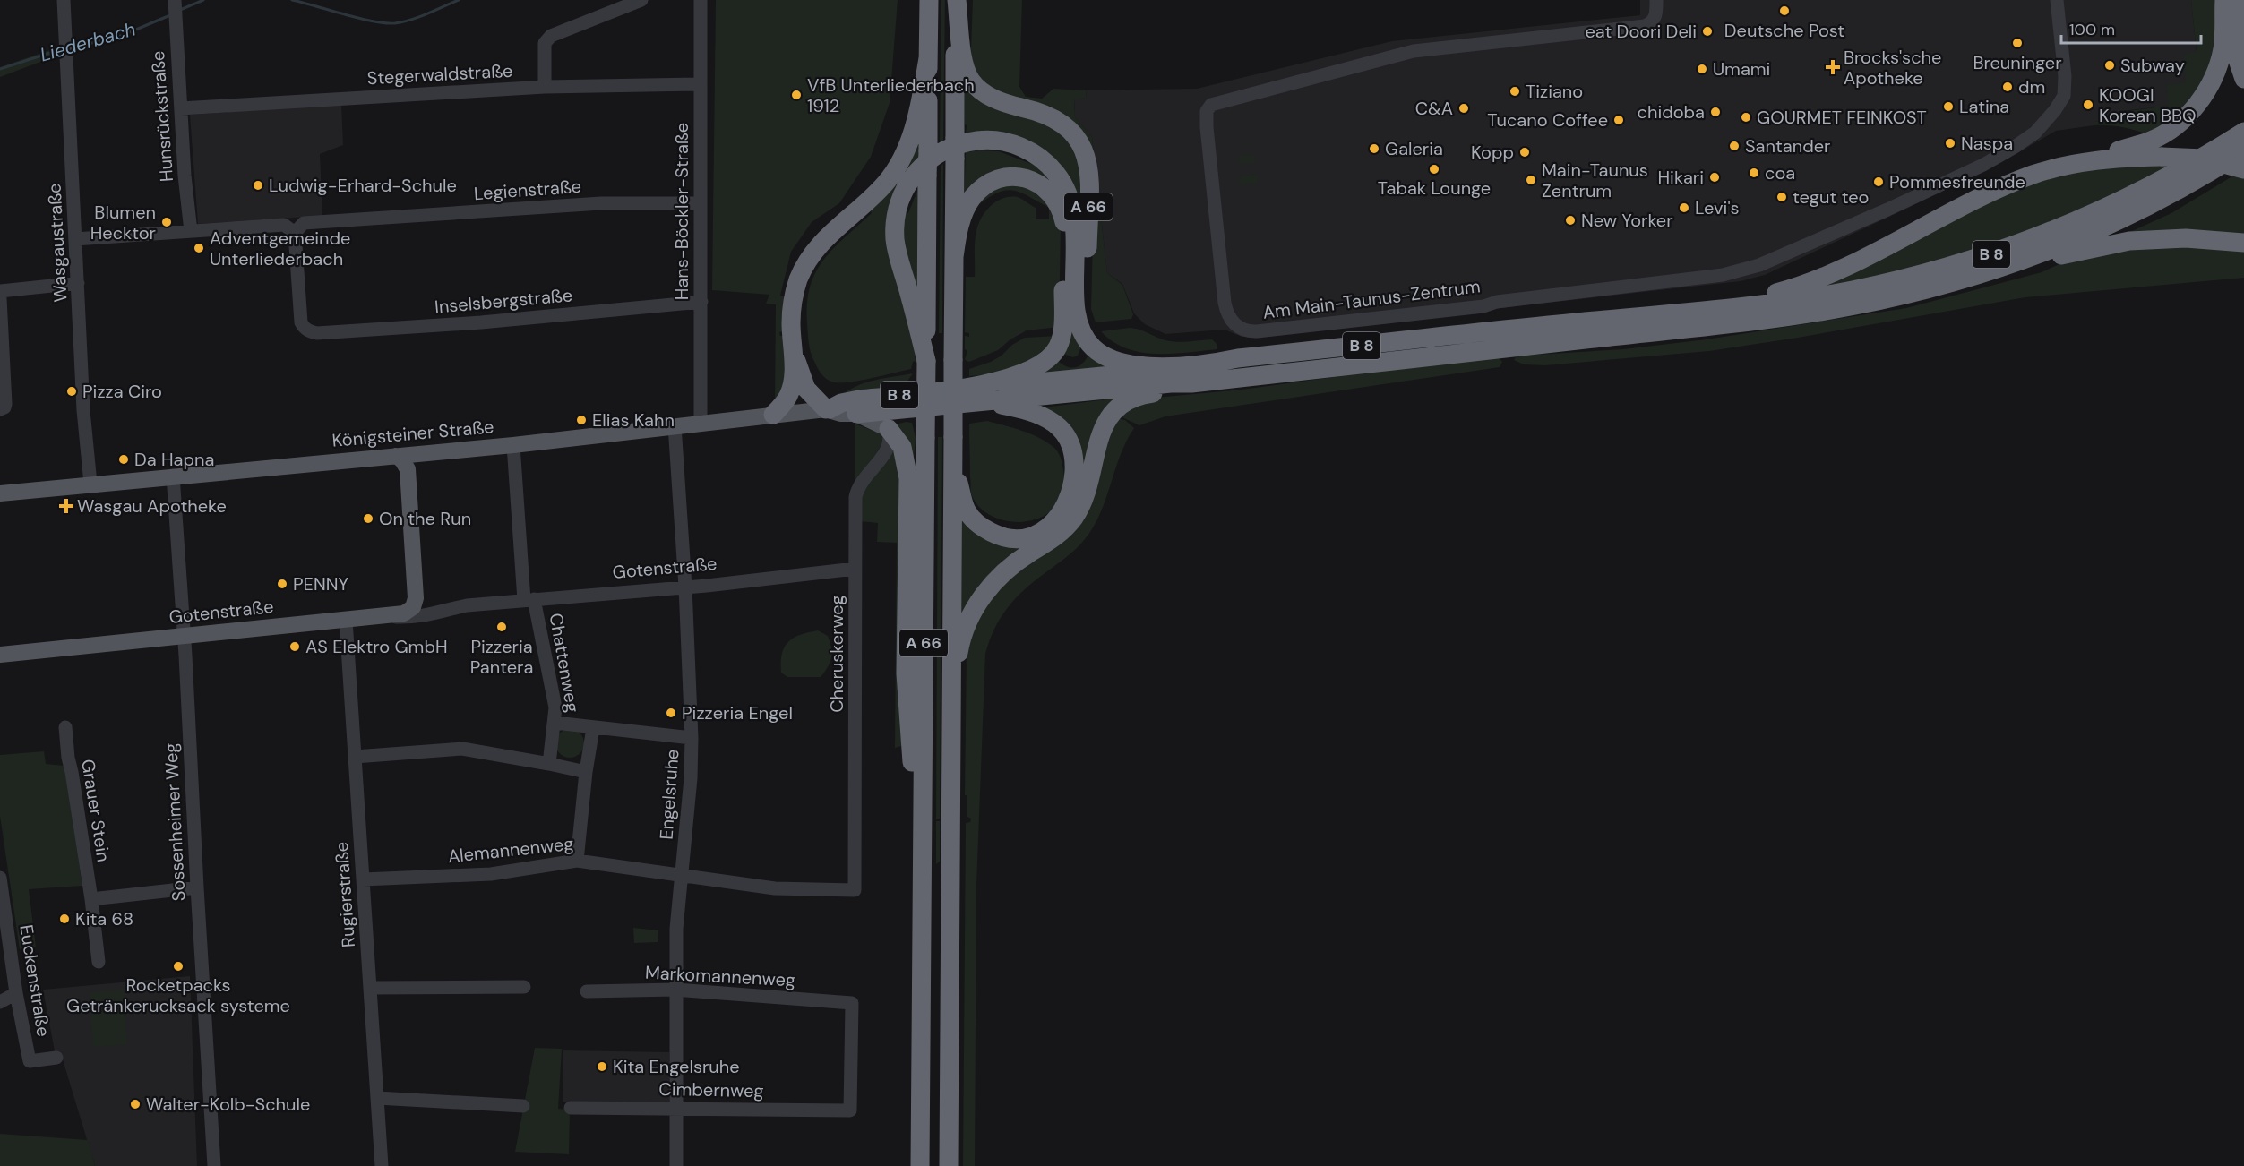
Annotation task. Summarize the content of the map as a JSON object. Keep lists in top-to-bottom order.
{
  "streets": {
    "highway": ["A 66", "B 8"],
    "main road": ["Königsteiner Straße", "Gotenstraße"],
    "street": [
      "Stegerwaldstraße",
      "Hunsrückstraße",
      "Legienstraße",
      "Hans-Böckler-Straße",
      "Wasgaustraße",
      "Am Main-Taunus-Zentrum",
      "Inselsbergstraße",
      "Cheruskerweg",
      "Chattenweg",
      "Engelsruhe",
      "Grauer Stein",
      "Sossenheimer Weg",
      "Alemannenweg",
      "Rugierstraße",
      "Markomannenweg",
      "Euckenstraße",
      "Cimbernweg"
    ]
  },
  "crossings": [
    ["Stegerwaldstraße", "Hunsrückstraße"],
    ["Stegerwaldstraße", "Hans-Böckler-Straße"],
    ["Legienstraße", "Hans-Böckler-Straße"],
    ["Legienstraße", "Inselsbergstraße"],
    ["A 66", "B 8"],
    ["Hans-Böckler-Straße", "Inselsbergstraße"],
    ["Hans-Böckler-Straße", "Königsteiner Straße"],
    ["Wasgaustraße", "Königsteiner Straße"],
    ["B 8", "Königsteiner Straße"],
    ["Königsteiner Straße", "Chattenweg"],
    ["Königsteiner Straße", "Engelsruhe"],
    ["Königsteiner Straße", "Sossenheimer Weg"],
    ["Gotenstraße", "Cheruskerweg"],
    ["Gotenstraße", "Chattenweg"],
    ["Gotenstraße", "Engelsruhe"],
    ["Gotenstraße", "Sossenheimer Weg"],
    ["Gotenstraße", "Rugierstraße"],
    ["Cheruskerweg", "Alemannenweg"],
    ["Chattenweg", "Alemannenweg"],
    ["Engelsruhe", "Alemannenweg"],
    ["Engelsruhe", "Markomannenweg"],
    ["Engelsruhe", "Cimbernweg"],
    ["Alemannenweg", "Rugierstraße"],
    ["Markomannenweg", "Cimbernweg"]
  ],
  "water": ["Liederbach"],
  "places": {
    "other": [
      "Deutsche Post",
      "eat Doori Deli",
      "Breuninger",
      "Subway",
      "Umami",
      "dm",
      "Tiziano",
      "VfB Unterliederbach 1912",
      "KOOGI Korean BBQ",
      "Latina",
      "C&A",
      "chidoba",
      "GOURMET FEINKOST",
      "Tucano Coffee",
      "Naspa",
      "Santander",
      "Galeria",
      "Kopp",
      "Tabak Lounge",
      "coa",
      "Hikari",
      "Main-Taunus Zentrum",
      "Pommesfreunde",
      "Ludwig-Erhard-Schule",
      "tegut teo",
      "Levi's",
      "New Yorker",
      "Blumen Hecktor",
      "Adventgemeinde Unterliederbach",
      "Pizza Ciro",
      "Elias Kahn",
      "Da Hapna",
      "On the Run",
      "PENNY",
      "Pizzeria Pantera",
      "AS Elektro GmbH",
      "Pizzeria Engel",
      "Kita 68",
      "Rocketpacks Getränkerucksack systeme",
      "Kita Engelsruhe",
      "Walter-Kolb-Schule"
    ],
    "health": ["Brocks'sche Apotheke", "Wasgau Apotheke"]
  },
  "scale_bar": "100 m"
}
